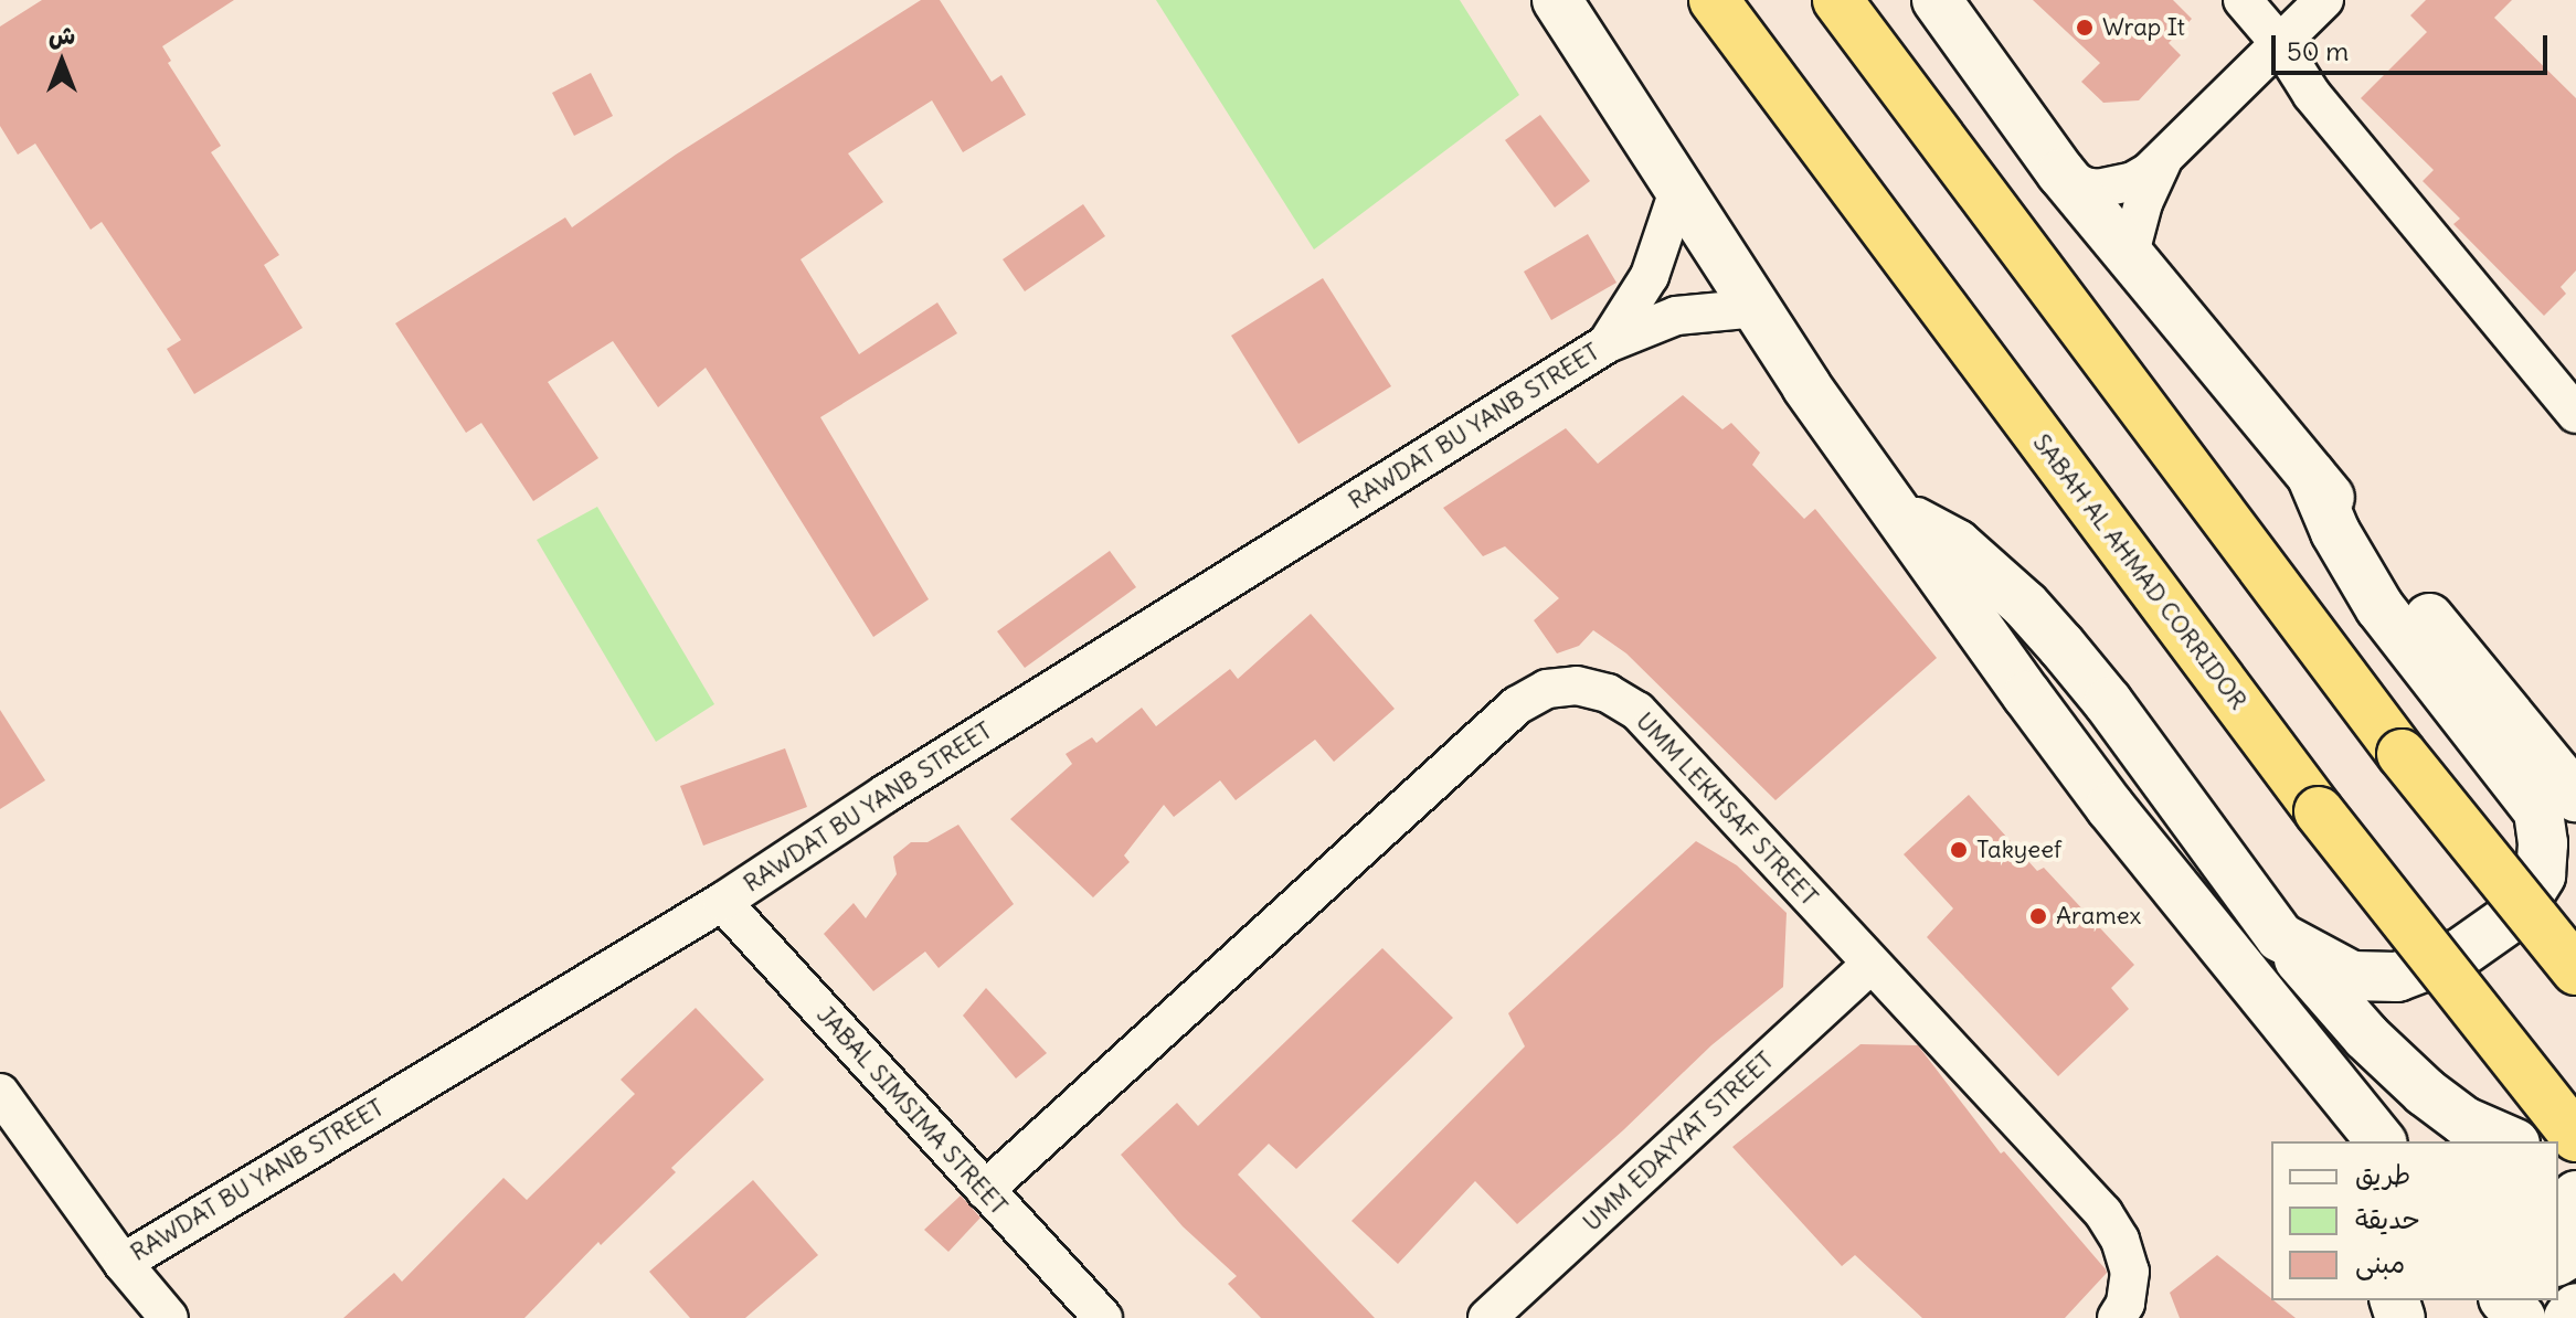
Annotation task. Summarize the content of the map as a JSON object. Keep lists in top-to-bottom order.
{
  "streets": {
    "highway": ["SABAH AL AHMAD CORRIDOR"],
    "street": [
      "RAWDAT BU YANB STREET",
      "UMM LEKHSAF STREET",
      "JABAL SIMSIMA STREET",
      "UMM EDAYYAT STREET"
    ]
  },
  "crossings": [
    ["RAWDAT BU YANB STREET", "JABAL SIMSIMA STREET"],
    ["UMM LEKHSAF STREET", "JABAL SIMSIMA STREET"],
    ["UMM LEKHSAF STREET", "UMM EDAYYAT STREET"]
  ],
  "places": ["Wrap It", "Takyeef", "Aramex"],
  "legend": ["طريق", "حديقة", "مبنى"],
  "scale_bar": "50 m",
  "north": "top"
}
